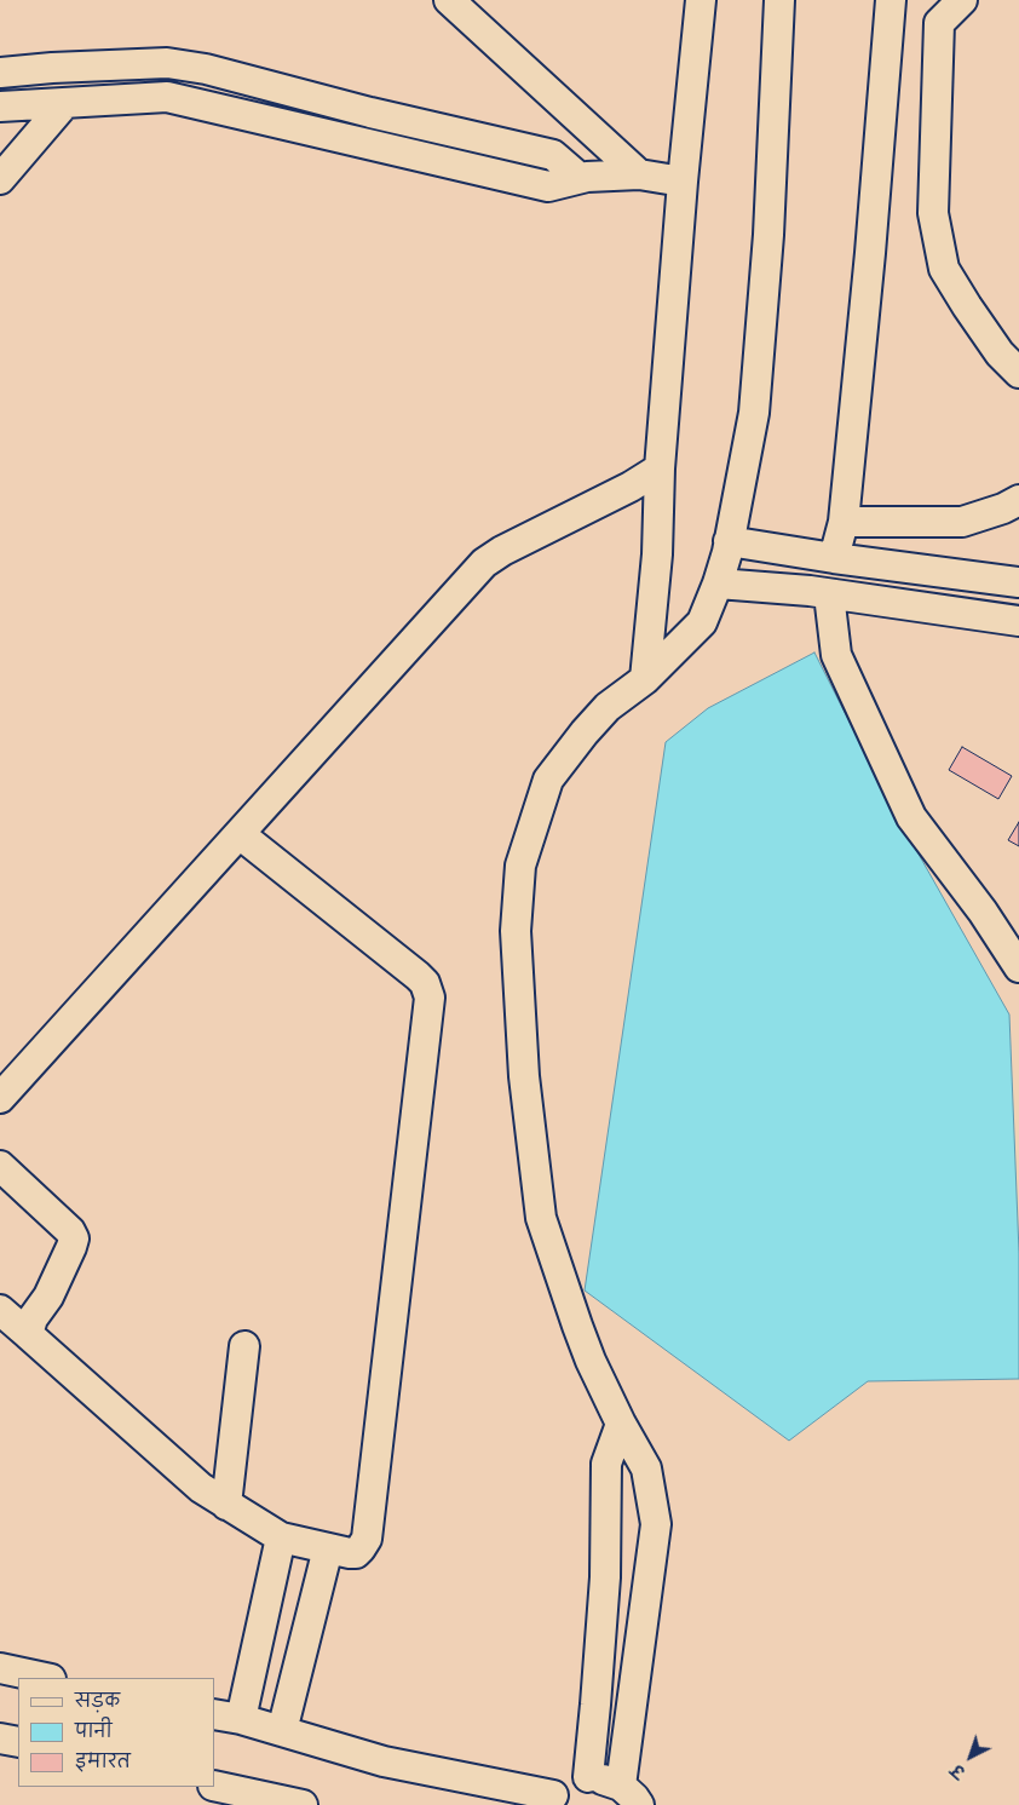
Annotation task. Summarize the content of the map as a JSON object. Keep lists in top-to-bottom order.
{
  "legend": ["सड़क", "पानी", "इमारत"],
  "north": "bottom left"
}
